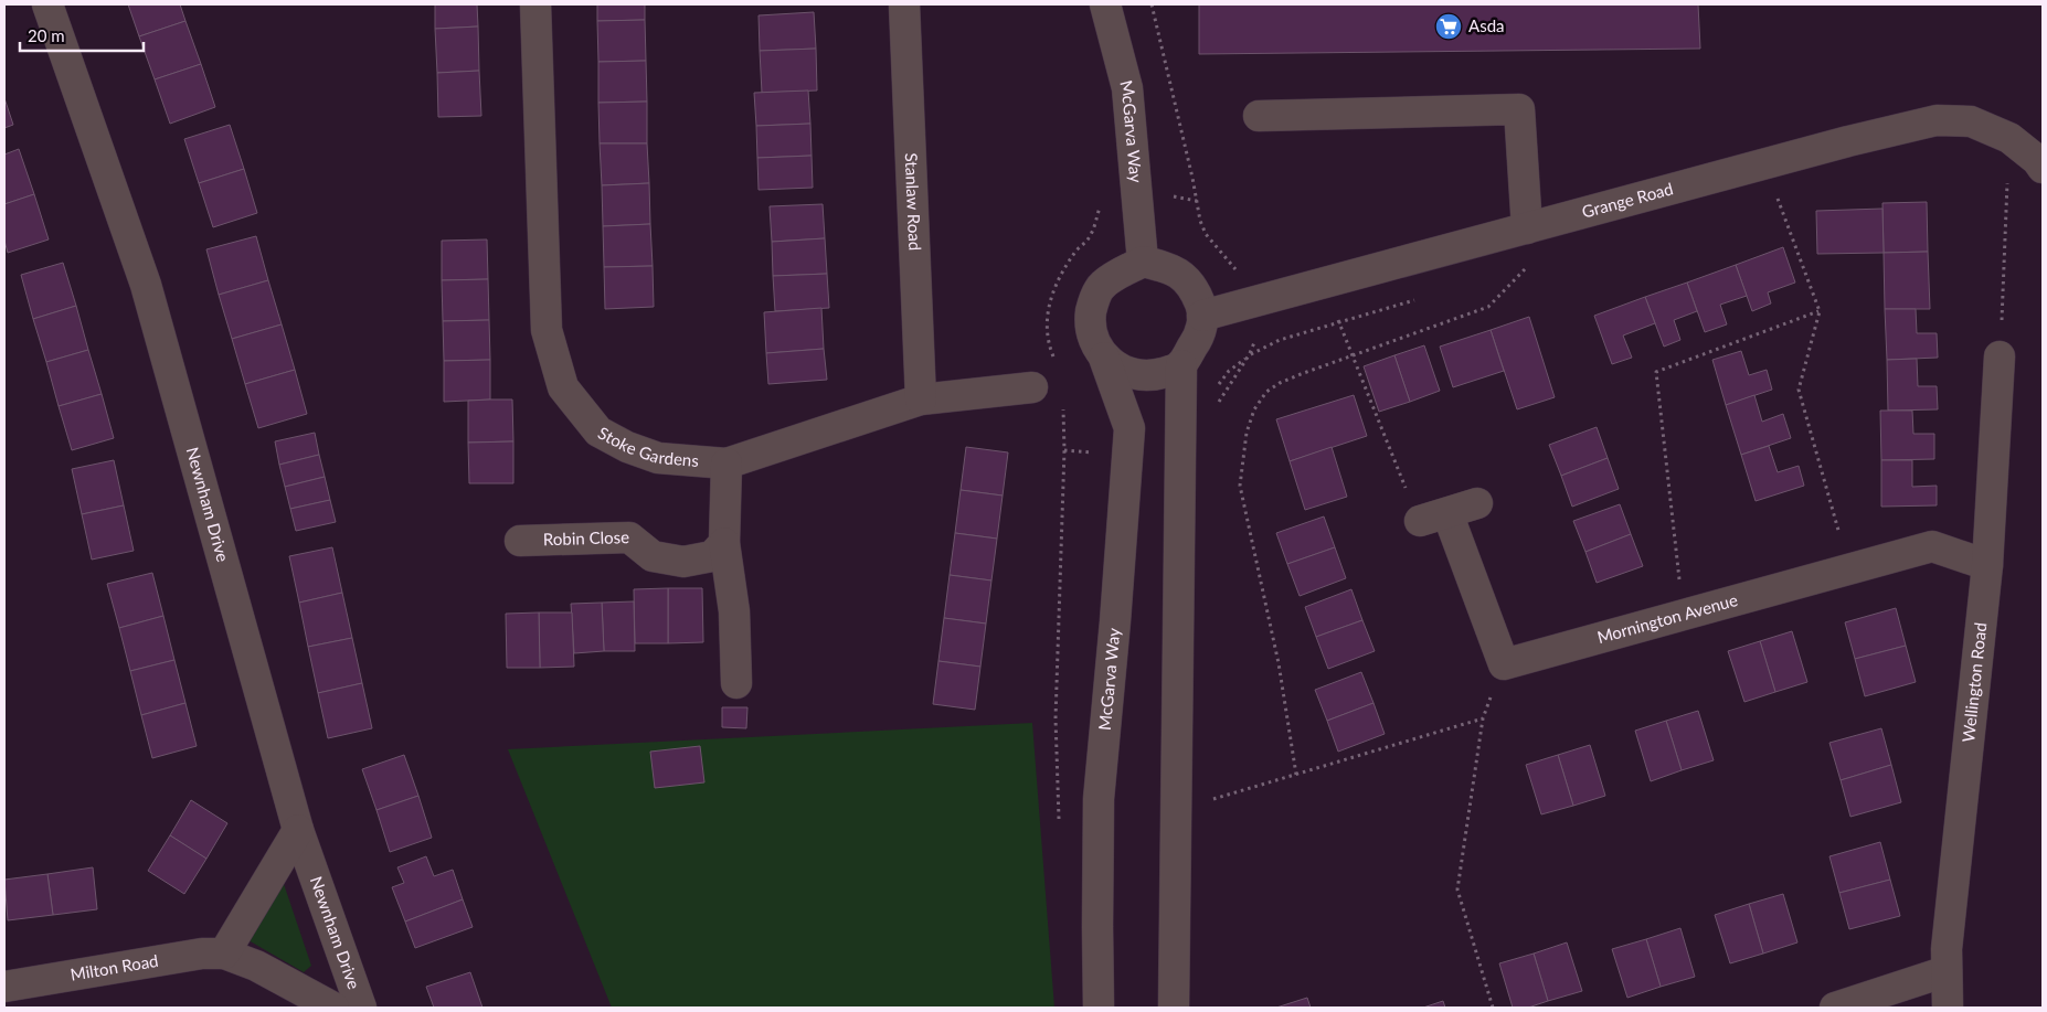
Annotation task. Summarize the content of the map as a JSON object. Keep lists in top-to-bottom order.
{
  "streets": {
    "street": [
      "McGarva Way",
      "Grange Road",
      "Stanlaw Road",
      "Stoke Gardens",
      "Newnham Drive",
      "Robin Close",
      "Mornington Avenue",
      "Wellington Road",
      "Milton Road"
    ]
  },
  "crossings": [
    ["McGarva Way", "Grange Road"],
    ["Stanlaw Road", "Stoke Gardens"],
    ["Mornington Avenue", "Wellington Road"]
  ],
  "places": {
    "supermarket": ["Asda"]
  },
  "scale_bar": "20 m"
}
